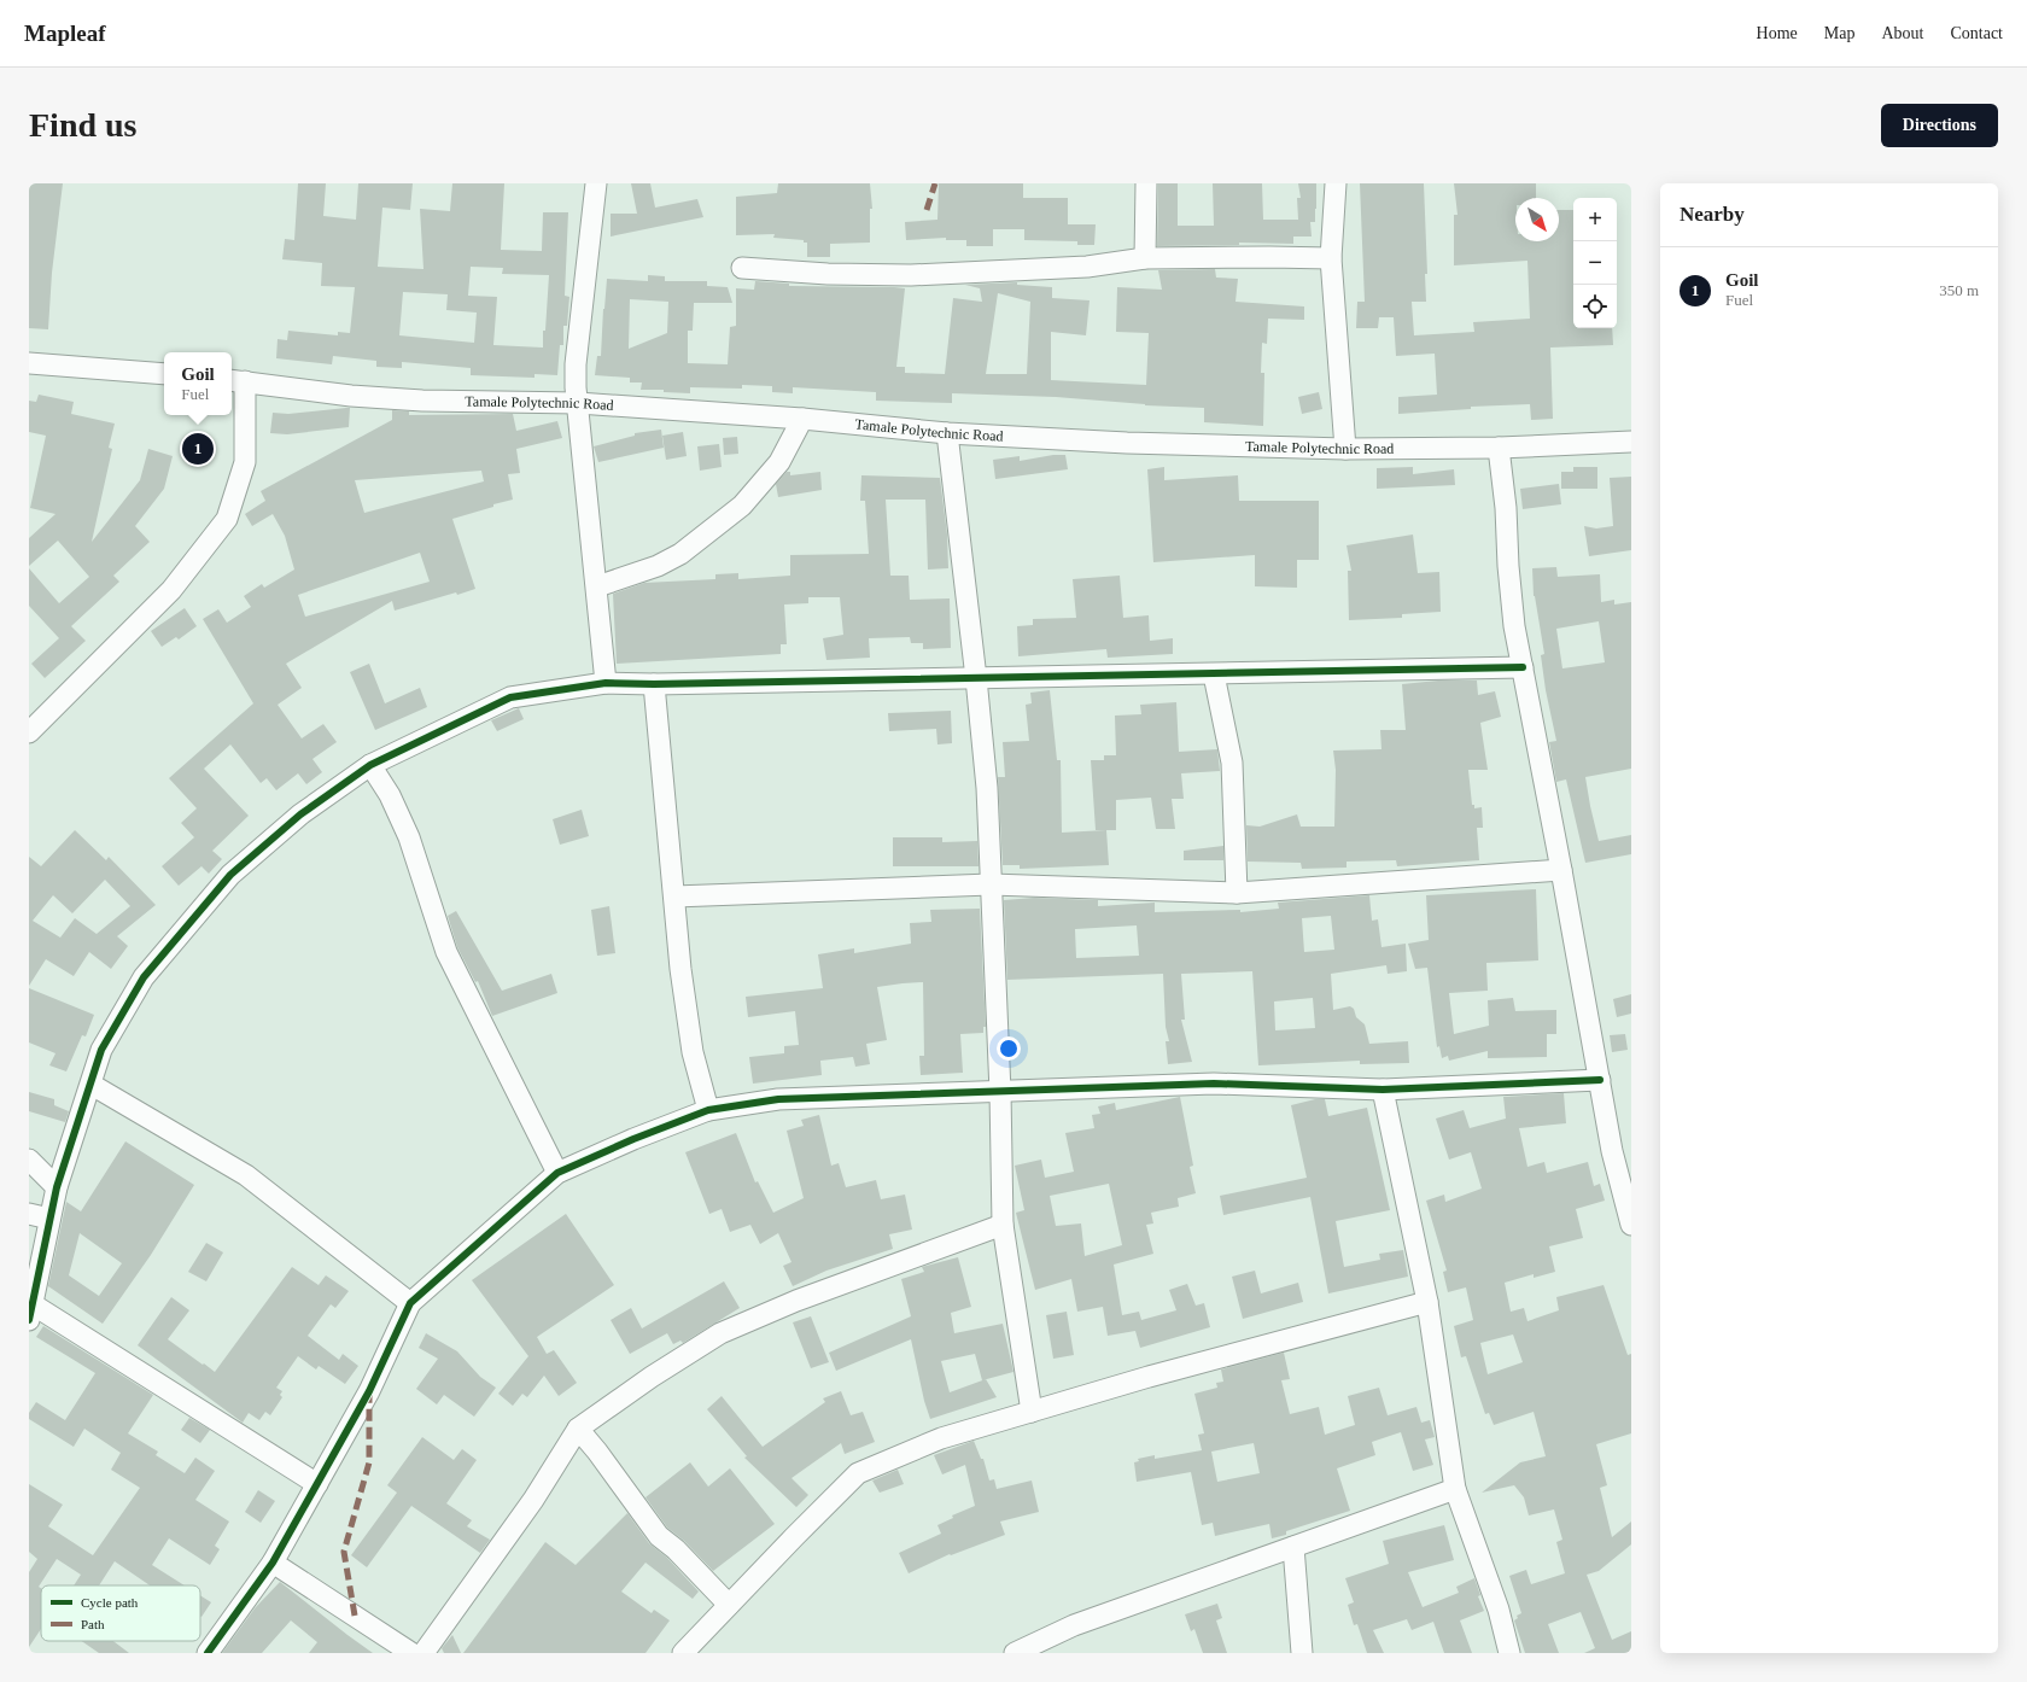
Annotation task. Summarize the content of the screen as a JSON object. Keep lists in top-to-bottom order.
{
  "streets": {
    "street": ["Tamale Polytechnic Road"]
  },
  "legend": ["Cycle path", "Path"],
  "north": "bottom right",
  "page": {
    "header": "Mapleaf",
    "nav": [
      "Home",
      "Map",
      "About",
      "Contact"
    ],
    "buttons": "Directions",
    "title": "Find us",
    "heading": "Nearby",
    "map_buttons": ["+", "−"],
    "list": [
      {
        "mark": "1",
        "name": "Goil",
        "note": "Fuel",
        "value": "350 m"
      }
    ],
    "popup": ["Goil", "Fuel"],
    "pins": "1"
  }
}
